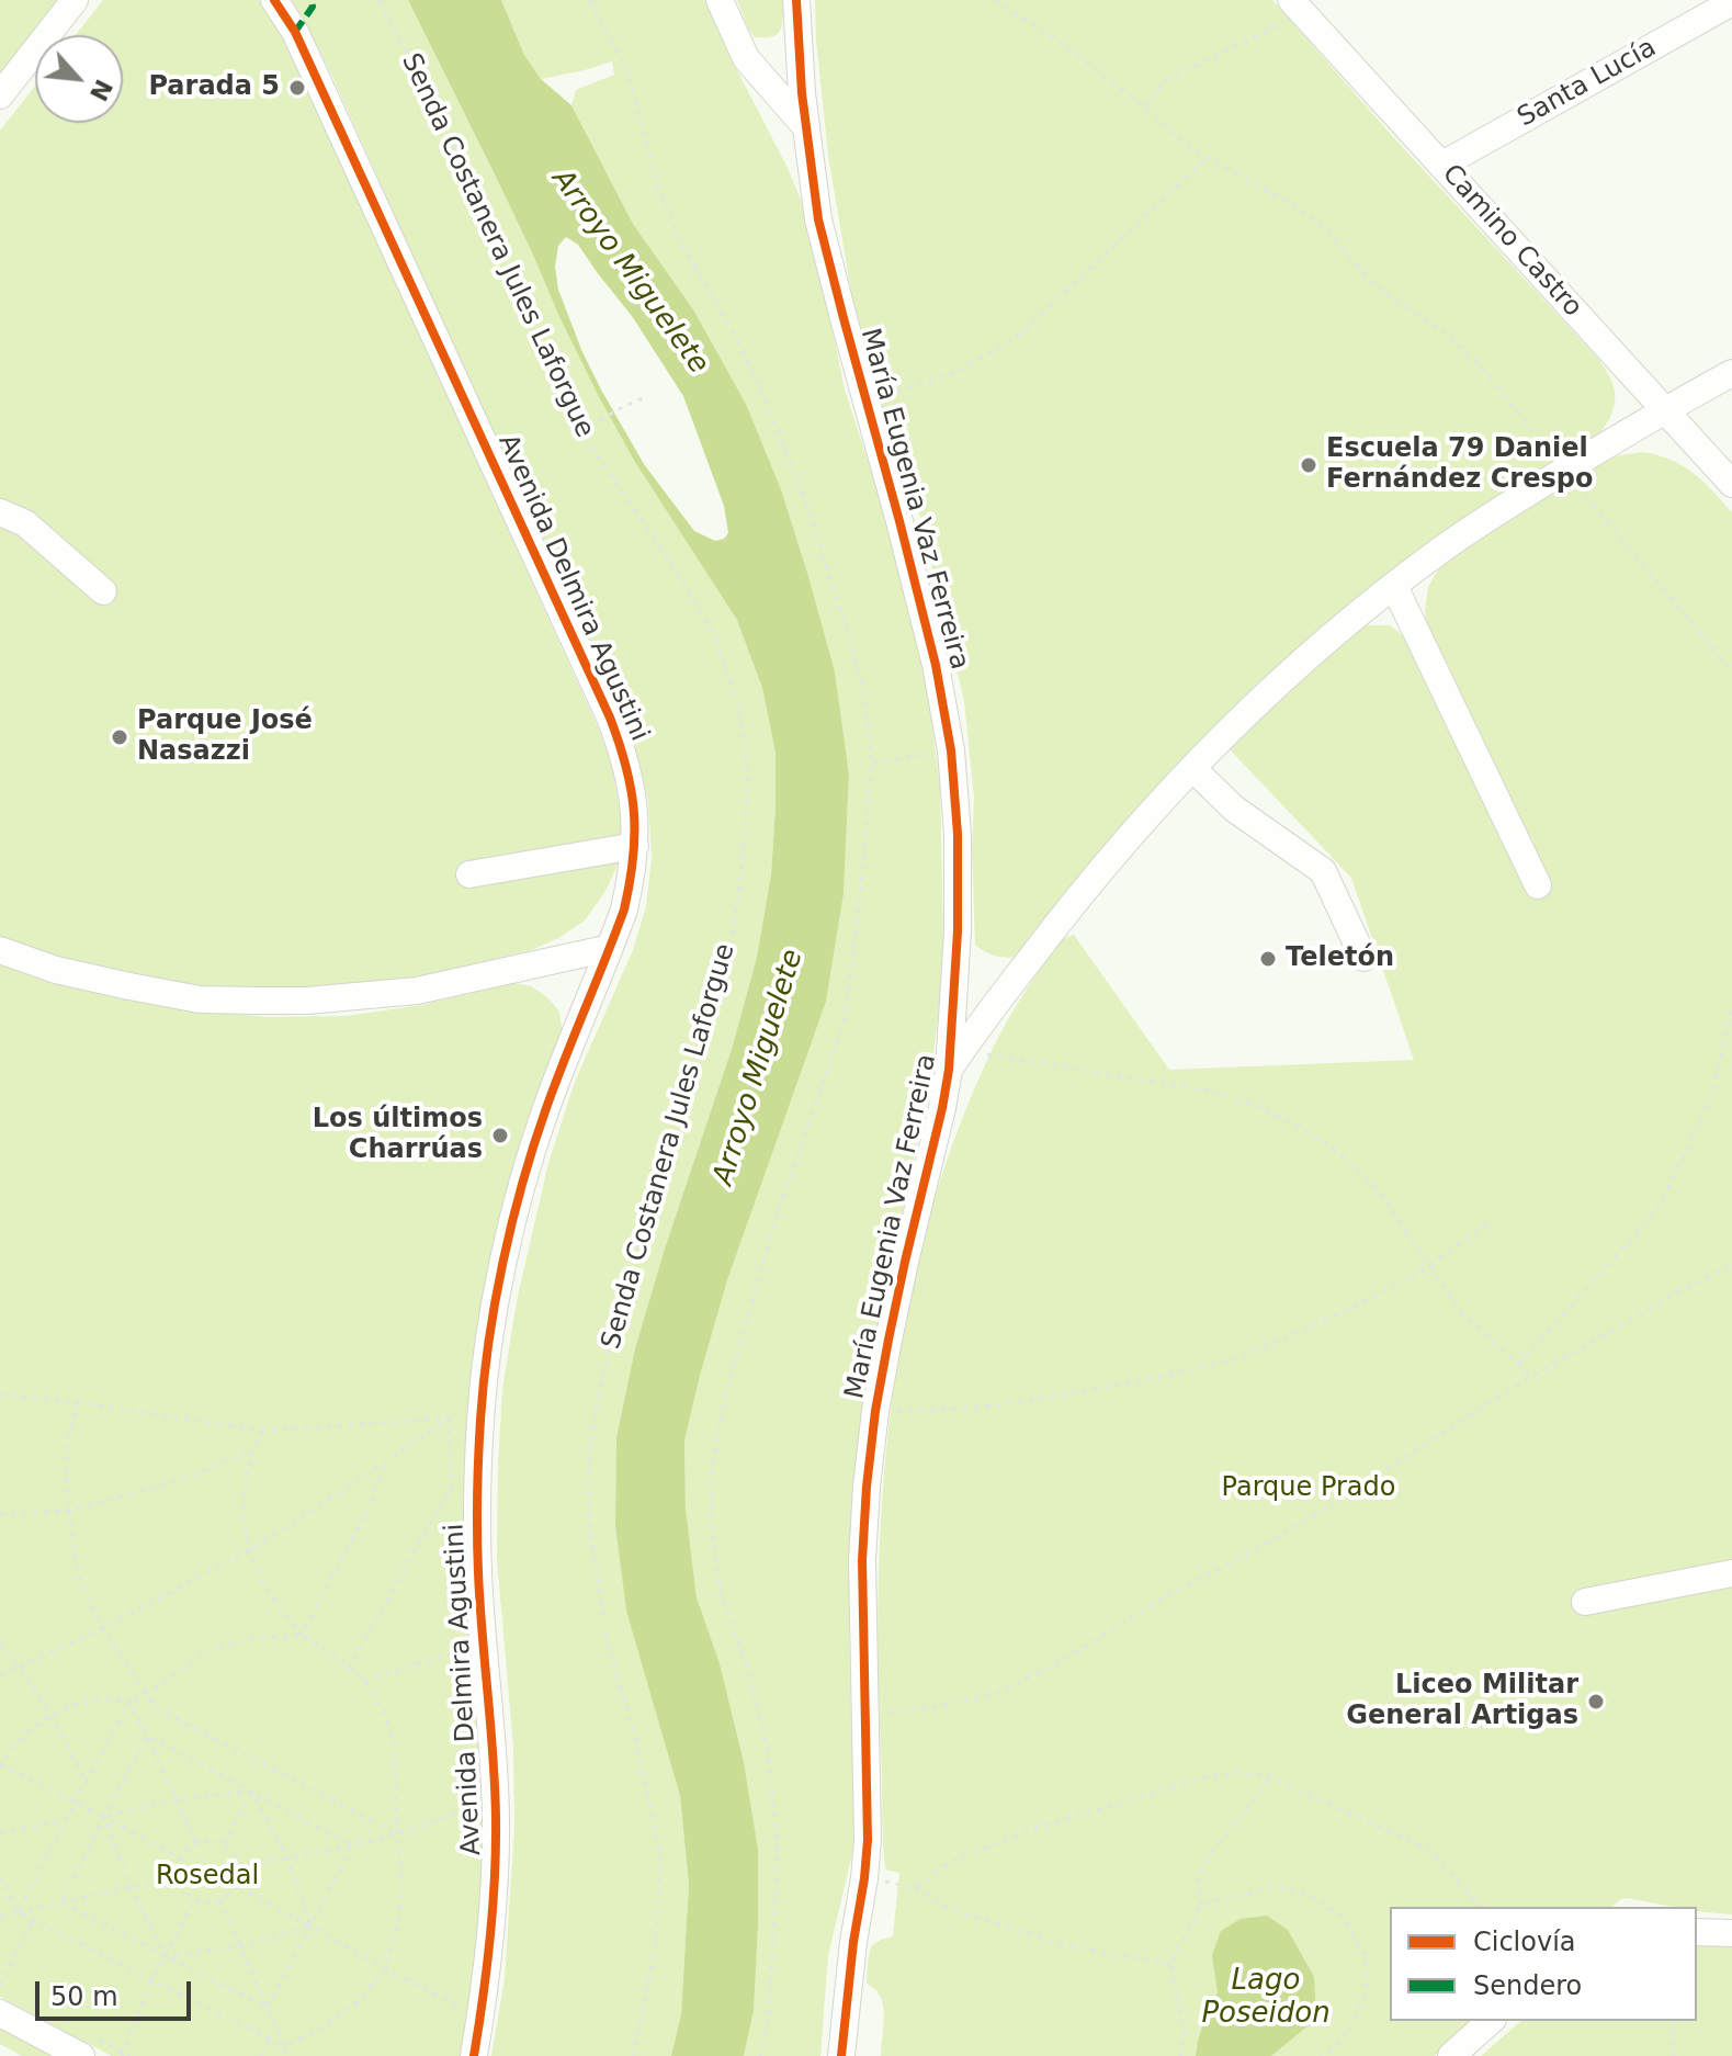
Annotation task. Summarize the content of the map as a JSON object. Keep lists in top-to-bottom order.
{
  "streets": {
    "street": [
      "Santa Lucía",
      "Camino Castro",
      "María Eugenia Vaz Ferreira",
      "Avenida Delmira Agustini"
    ],
    "path": ["Senda Costanera Jules Laforgue"]
  },
  "crossings": [
    ["Santa Lucía", "Camino Castro"]
  ],
  "water": ["Arroyo Miguelete", "Lago Poseidon"],
  "parks": ["Parque Prado", "Rosedal"],
  "places": [
    "Parada 5",
    "Escuela 79 Daniel Fernández Crespo",
    "Parque José Nasazzi",
    "Teletón",
    "Los últimos Charrúas",
    "Liceo Militar General Artigas"
  ],
  "legend": ["Ciclovía", "Sendero"],
  "scale_bar": "50 m",
  "north": "bottom right"
}
